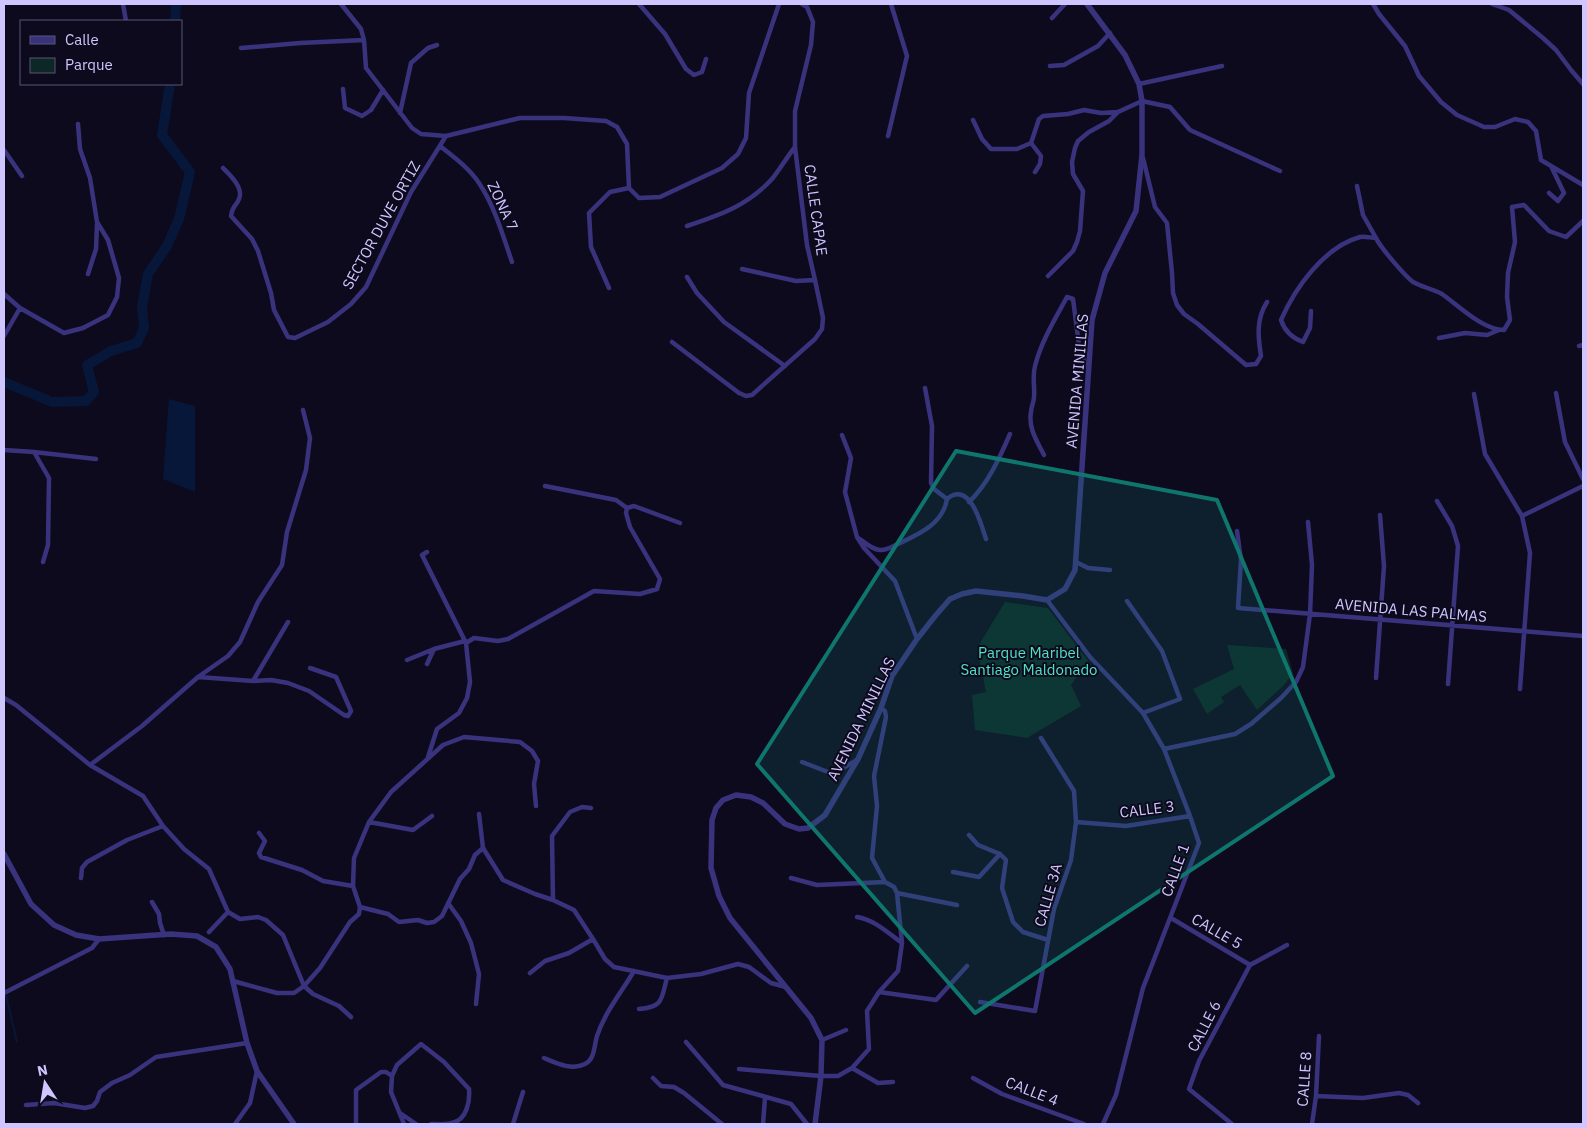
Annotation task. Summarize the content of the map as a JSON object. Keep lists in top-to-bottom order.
{
  "streets": {
    "street": [
      "ZONA 7",
      "CALLE CAPAE",
      "SECTOR DUVE ORTIZ",
      "AVENIDA MINILLAS",
      "AVENIDA LAS PALMAS",
      "CALLE 3",
      "CALLE 1",
      "CALLE 3A",
      "CALLE 5",
      "CALLE 6",
      "CALLE 8",
      "CALLE 4"
    ]
  },
  "crossings": [
    ["ZONA 7", "SECTOR DUVE ORTIZ"],
    ["AVENIDA MINILLAS", "CALLE 1"],
    ["CALLE 3", "CALLE 1"],
    ["CALLE 3", "CALLE 3A"],
    ["CALLE 1", "CALLE 5"],
    ["CALLE 5", "CALLE 6"]
  ],
  "parks": ["Parque Maribel Santiago Maldonado"],
  "legend": ["Calle", "Parque"],
  "north": "top"
}
